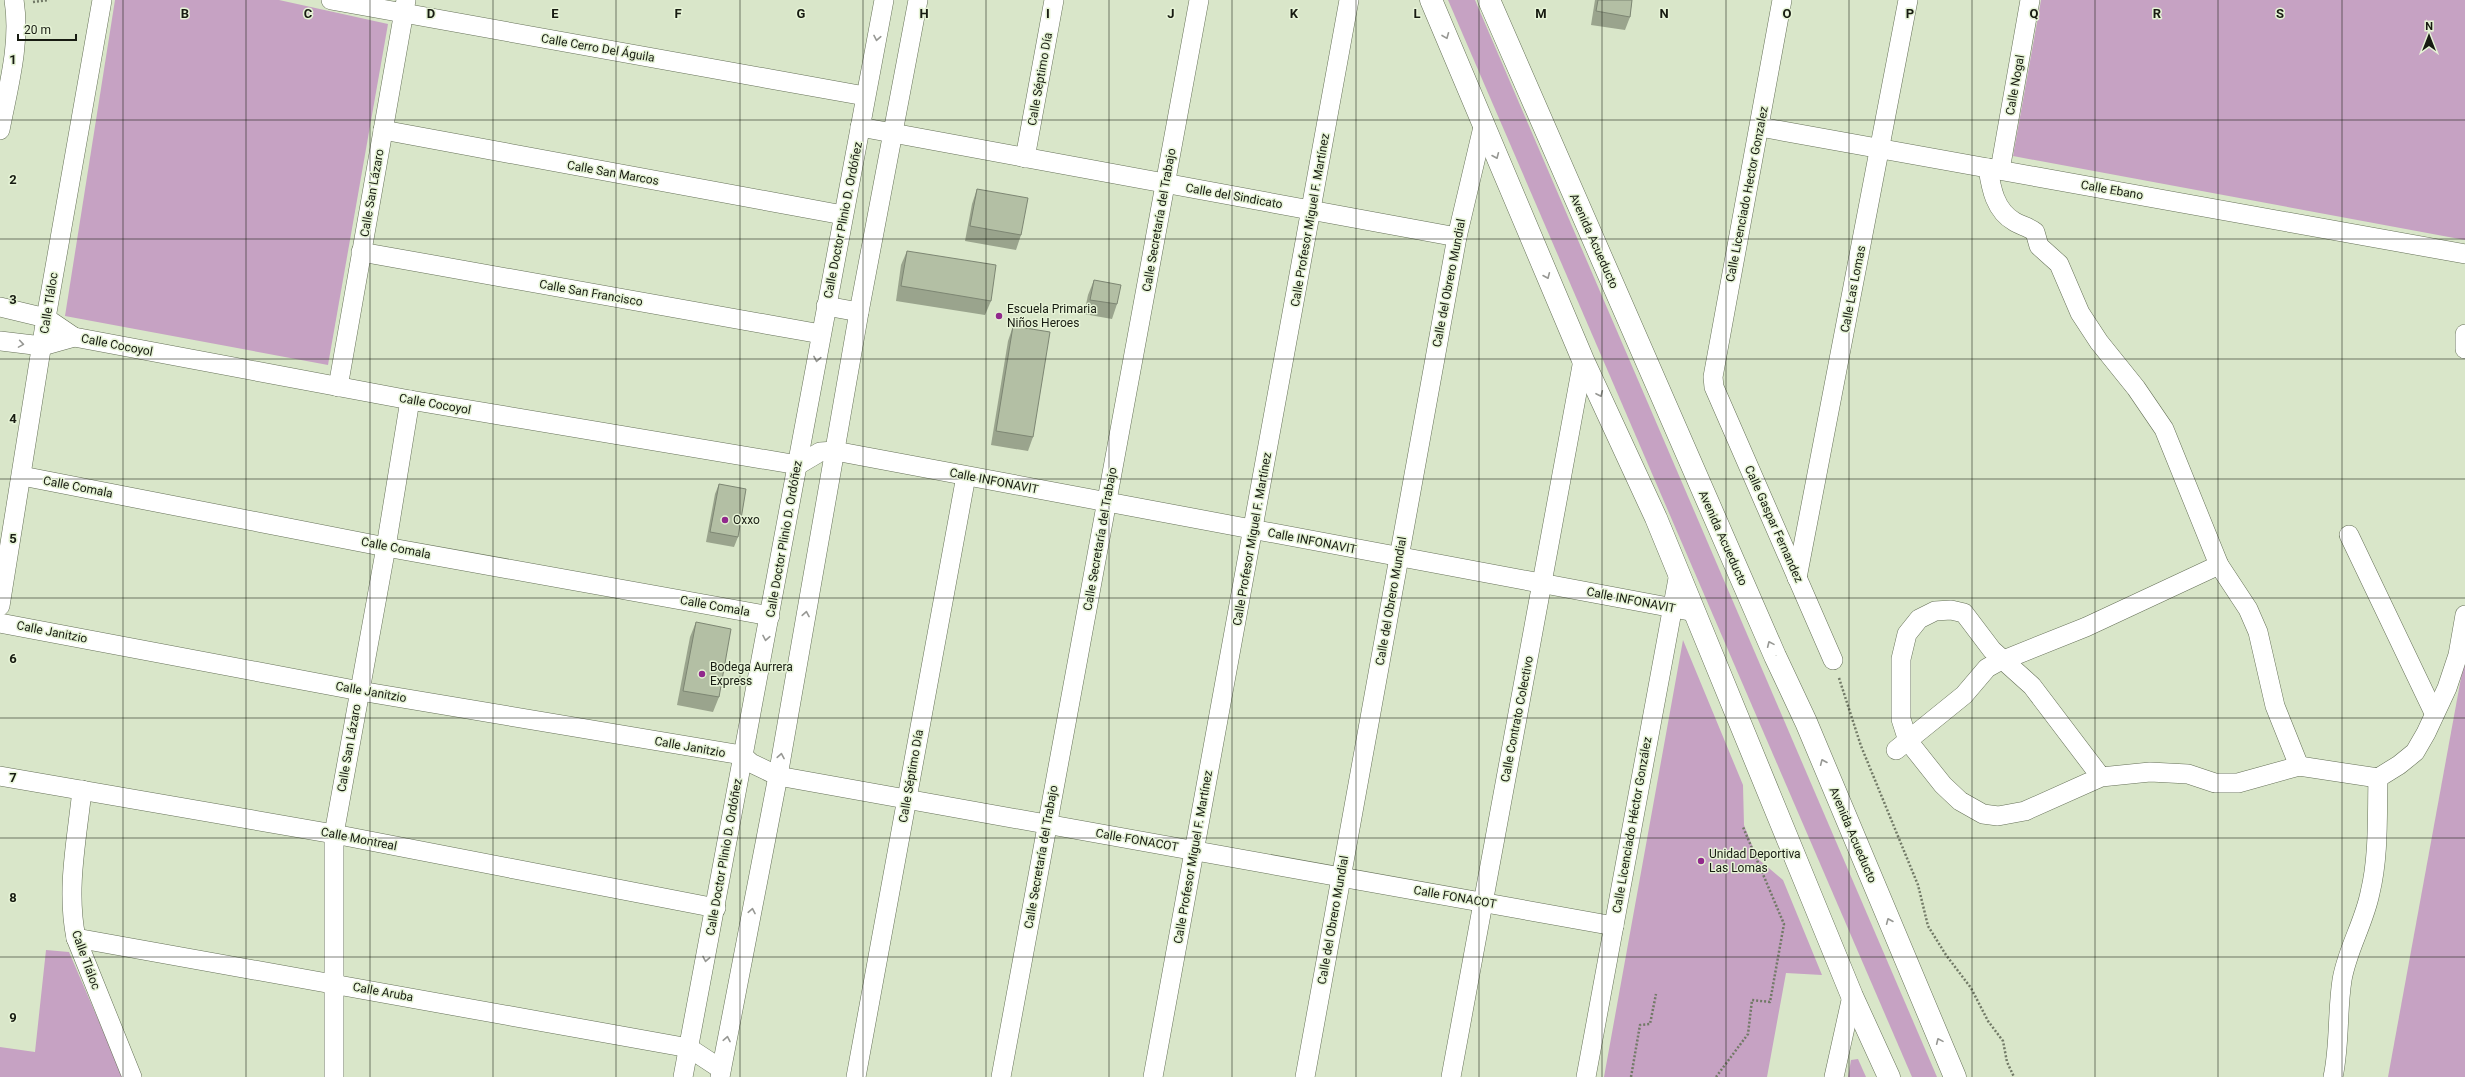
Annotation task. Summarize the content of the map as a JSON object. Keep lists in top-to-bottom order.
{
  "streets": {
    "main road": ["Avenida Acueducto"],
    "street": [
      "Calle Cerro Del Águila",
      "Calle Séptimo Día",
      "Calle Nogal",
      "Calle San Marcos",
      "Calle Ebano",
      "Calle San Lázaro",
      "Calle Licenciado Hector Gonzalez",
      "Calle del Sindicato",
      "Calle Doctor Plinio D. Ordóñez",
      "Calle Secretaría del Trabajo",
      "Calle Profesor Miguel F. Martínez",
      "Calle del Obrero Mundial",
      "Calle Las Lomas",
      "Calle San Francisco",
      "Calle Tláloc",
      "Calle Cocoyol",
      "Calle INFONAVIT",
      "Calle Comala",
      "Calle Gaspar Fernandez",
      "Calle Janitzio",
      "Calle Contrato Colectivo",
      "Calle Licenciado Héctor González",
      "Calle Montreal",
      "Calle FONACOT",
      "Calle Aruba"
    ]
  },
  "crossings": [
    ["Calle Cerro Del Águila", "Calle San Lázaro"],
    ["Calle Cerro Del Águila", "Calle Doctor Plinio D. Ordóñez"],
    ["Calle Séptimo Día", "Calle del Sindicato"],
    ["Calle Séptimo Día", "Calle INFONAVIT"],
    ["Calle Séptimo Día", "Calle FONACOT"],
    ["Calle Nogal", "Calle Ebano"],
    ["Calle San Marcos", "Calle San Lázaro"],
    ["Calle San Marcos", "Calle Doctor Plinio D. Ordóñez"],
    ["Calle Ebano", "Calle Licenciado Hector Gonzalez"],
    ["Calle Ebano", "Calle Las Lomas"],
    ["Calle San Lázaro", "Calle San Francisco"],
    ["Calle San Lázaro", "Calle Cocoyol"],
    ["Calle San Lázaro", "Calle Comala"],
    ["Calle San Lázaro", "Calle Janitzio"],
    ["Calle San Lázaro", "Calle Montreal"],
    ["Calle San Lázaro", "Calle Aruba"],
    ["Calle Licenciado Hector Gonzalez", "Calle Gaspar Fernandez"],
    ["Calle del Sindicato", "Calle Doctor Plinio D. Ordóñez"],
    ["Calle del Sindicato", "Calle Secretaría del Trabajo"],
    ["Calle del Sindicato", "Calle Profesor Miguel F. Martínez"],
    ["Calle del Sindicato", "Calle del Obrero Mundial"],
    ["Calle Doctor Plinio D. Ordóñez", "Calle San Francisco"],
    ["Calle Doctor Plinio D. Ordóñez", "Calle Cocoyol"],
    ["Calle Doctor Plinio D. Ordóñez", "Calle INFONAVIT"],
    ["Calle Doctor Plinio D. Ordóñez", "Calle Comala"],
    ["Calle Doctor Plinio D. Ordóñez", "Calle Janitzio"],
    ["Calle Doctor Plinio D. Ordóñez", "Calle Montreal"],
    ["Calle Doctor Plinio D. Ordóñez", "Calle FONACOT"],
    ["Calle Doctor Plinio D. Ordóñez", "Calle Aruba"],
    ["Calle Secretaría del Trabajo", "Calle INFONAVIT"],
    ["Calle Secretaría del Trabajo", "Calle FONACOT"],
    ["Calle Profesor Miguel F. Martínez", "Calle INFONAVIT"],
    ["Calle Profesor Miguel F. Martínez", "Calle FONACOT"],
    ["Calle del Obrero Mundial", "Calle INFONAVIT"],
    ["Calle del Obrero Mundial", "Calle FONACOT"],
    ["Calle Las Lomas", "Calle Gaspar Fernandez"],
    ["Calle Tláloc", "Calle Cocoyol"],
    ["Calle Tláloc", "Calle Comala"],
    ["Calle Tláloc", "Calle Montreal"],
    ["Calle Tláloc", "Calle Aruba"],
    ["Calle Cocoyol", "Calle INFONAVIT"],
    ["Calle INFONAVIT", "Calle Contrato Colectivo"],
    ["Calle INFONAVIT", "Calle Licenciado Héctor González"],
    ["Calle Janitzio", "Calle FONACOT"],
    ["Calle Contrato Colectivo", "Calle FONACOT"],
    ["Calle Licenciado Héctor González", "Calle FONACOT"]
  ],
  "places": [
    "Escuela Primaria Niños Heroes",
    "Oxxo",
    "Bodega Aurrera Express",
    "Unidad Deportiva Las Lomas"
  ],
  "scale_bar": "20 m",
  "north": "top",
  "grid": {
    "columns": [
      "B",
      "C",
      "D",
      "E",
      "F",
      "G",
      "H",
      "I",
      "J",
      "K",
      "L",
      "M",
      "N",
      "O",
      "P",
      "Q",
      "R",
      "S"
    ],
    "rows": [
      "1",
      "2",
      "3",
      "4",
      "5",
      "6",
      "7",
      "8",
      "9"
    ]
  }
}
